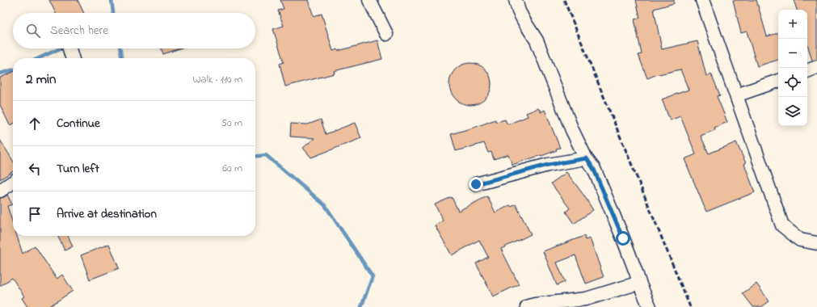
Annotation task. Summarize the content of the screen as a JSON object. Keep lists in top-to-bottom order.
{
  "page": {
    "map_buttons": ["+", "−"],
    "search": "Search here",
    "heading": ["2 min", "Walk · 110 m"],
    "list": [
      ["Continue", "50 m"],
      ["Turn left", "60 m"],
      "Arrive at destination"
    ]
  }
}
